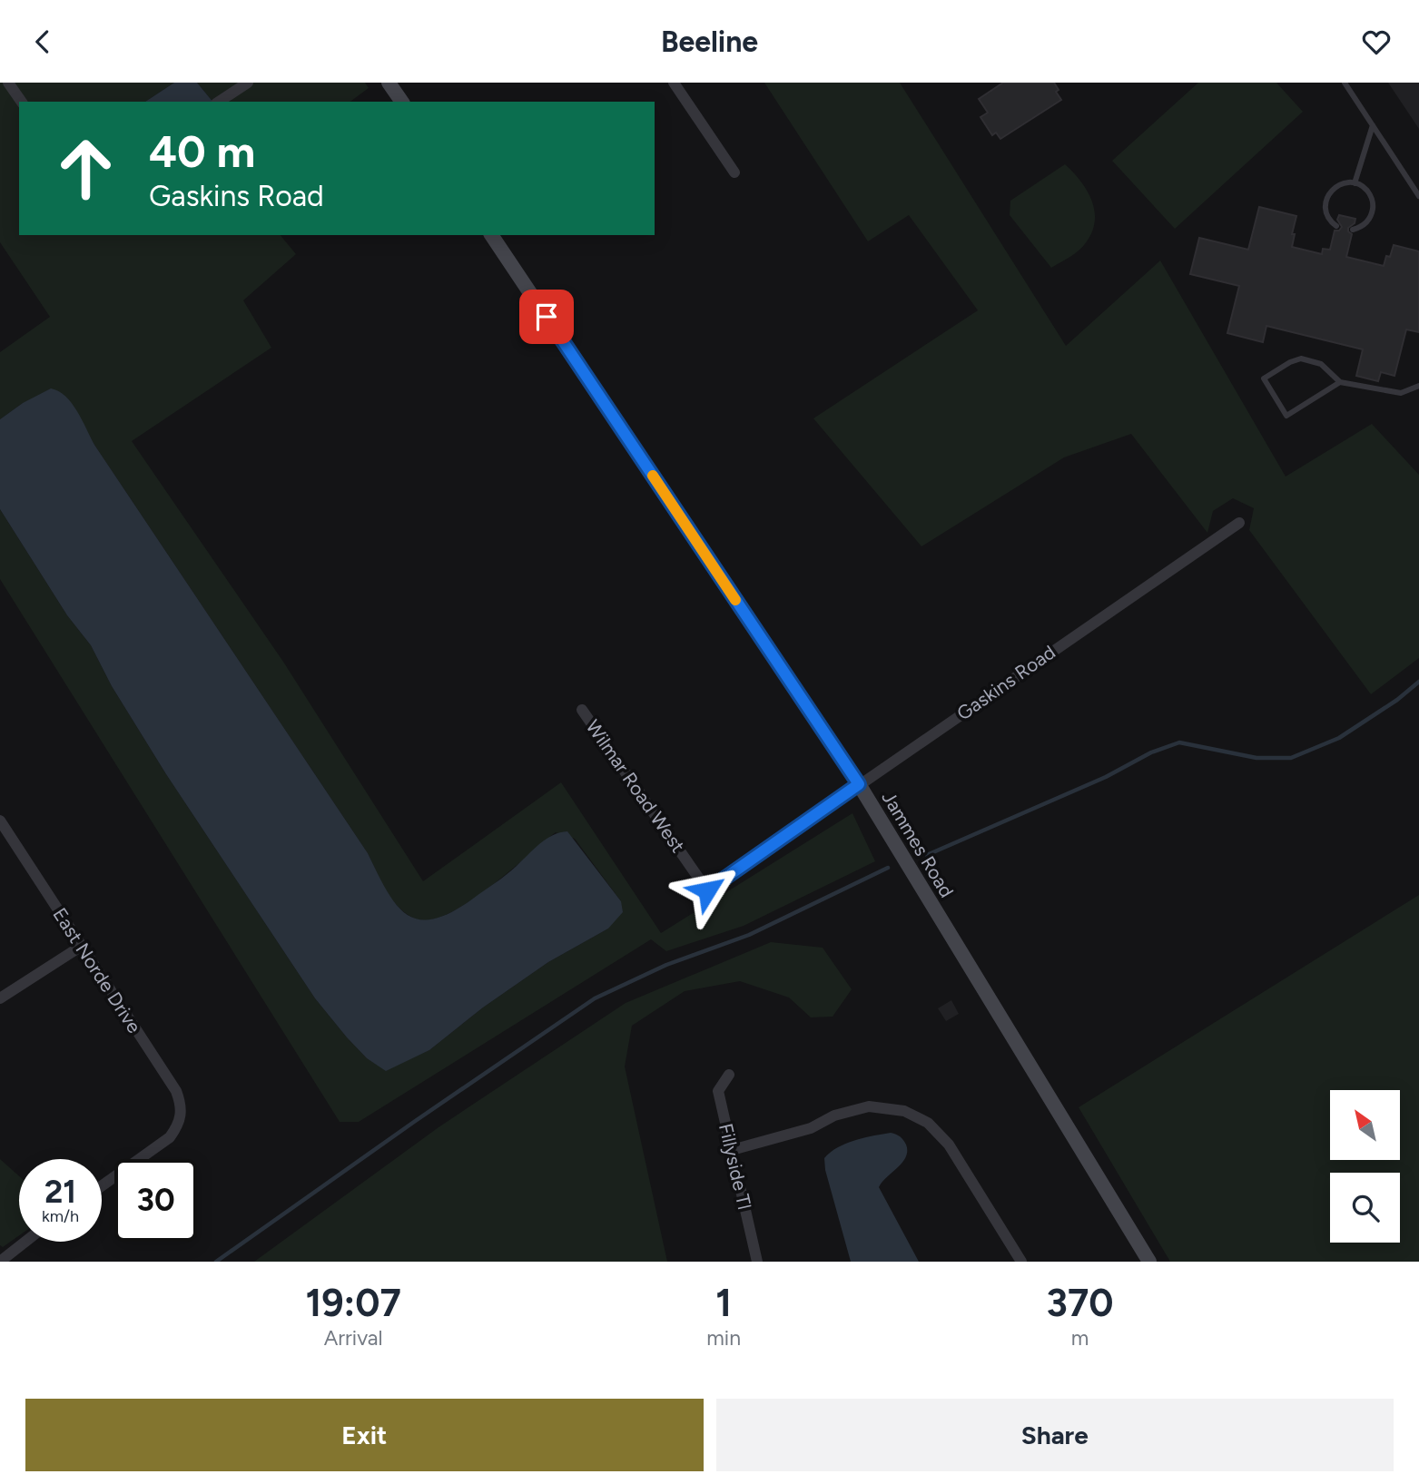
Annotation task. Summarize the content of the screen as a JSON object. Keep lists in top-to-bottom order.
{
  "streets": {
    "street": [
      "Gaskins Road",
      "Wilmar Road West",
      "Jammes Road",
      "East Norde Drive",
      "Fillyside Tl"
    ]
  },
  "crossings": [
    ["Gaskins Road", "Wilmar Road West"],
    ["Gaskins Road", "Jammes Road"]
  ],
  "north": "top left",
  "page": {
    "header": "Beeline",
    "turn": ["40 m", "Gaskins Road"],
    "speed": "21 km/h",
    "limit": "30",
    "eta": [
      "19:07",
      "Arrival",
      "1",
      "min",
      "370",
      "m"
    ],
    "buttons": ["Exit", "Share"]
  }
}
